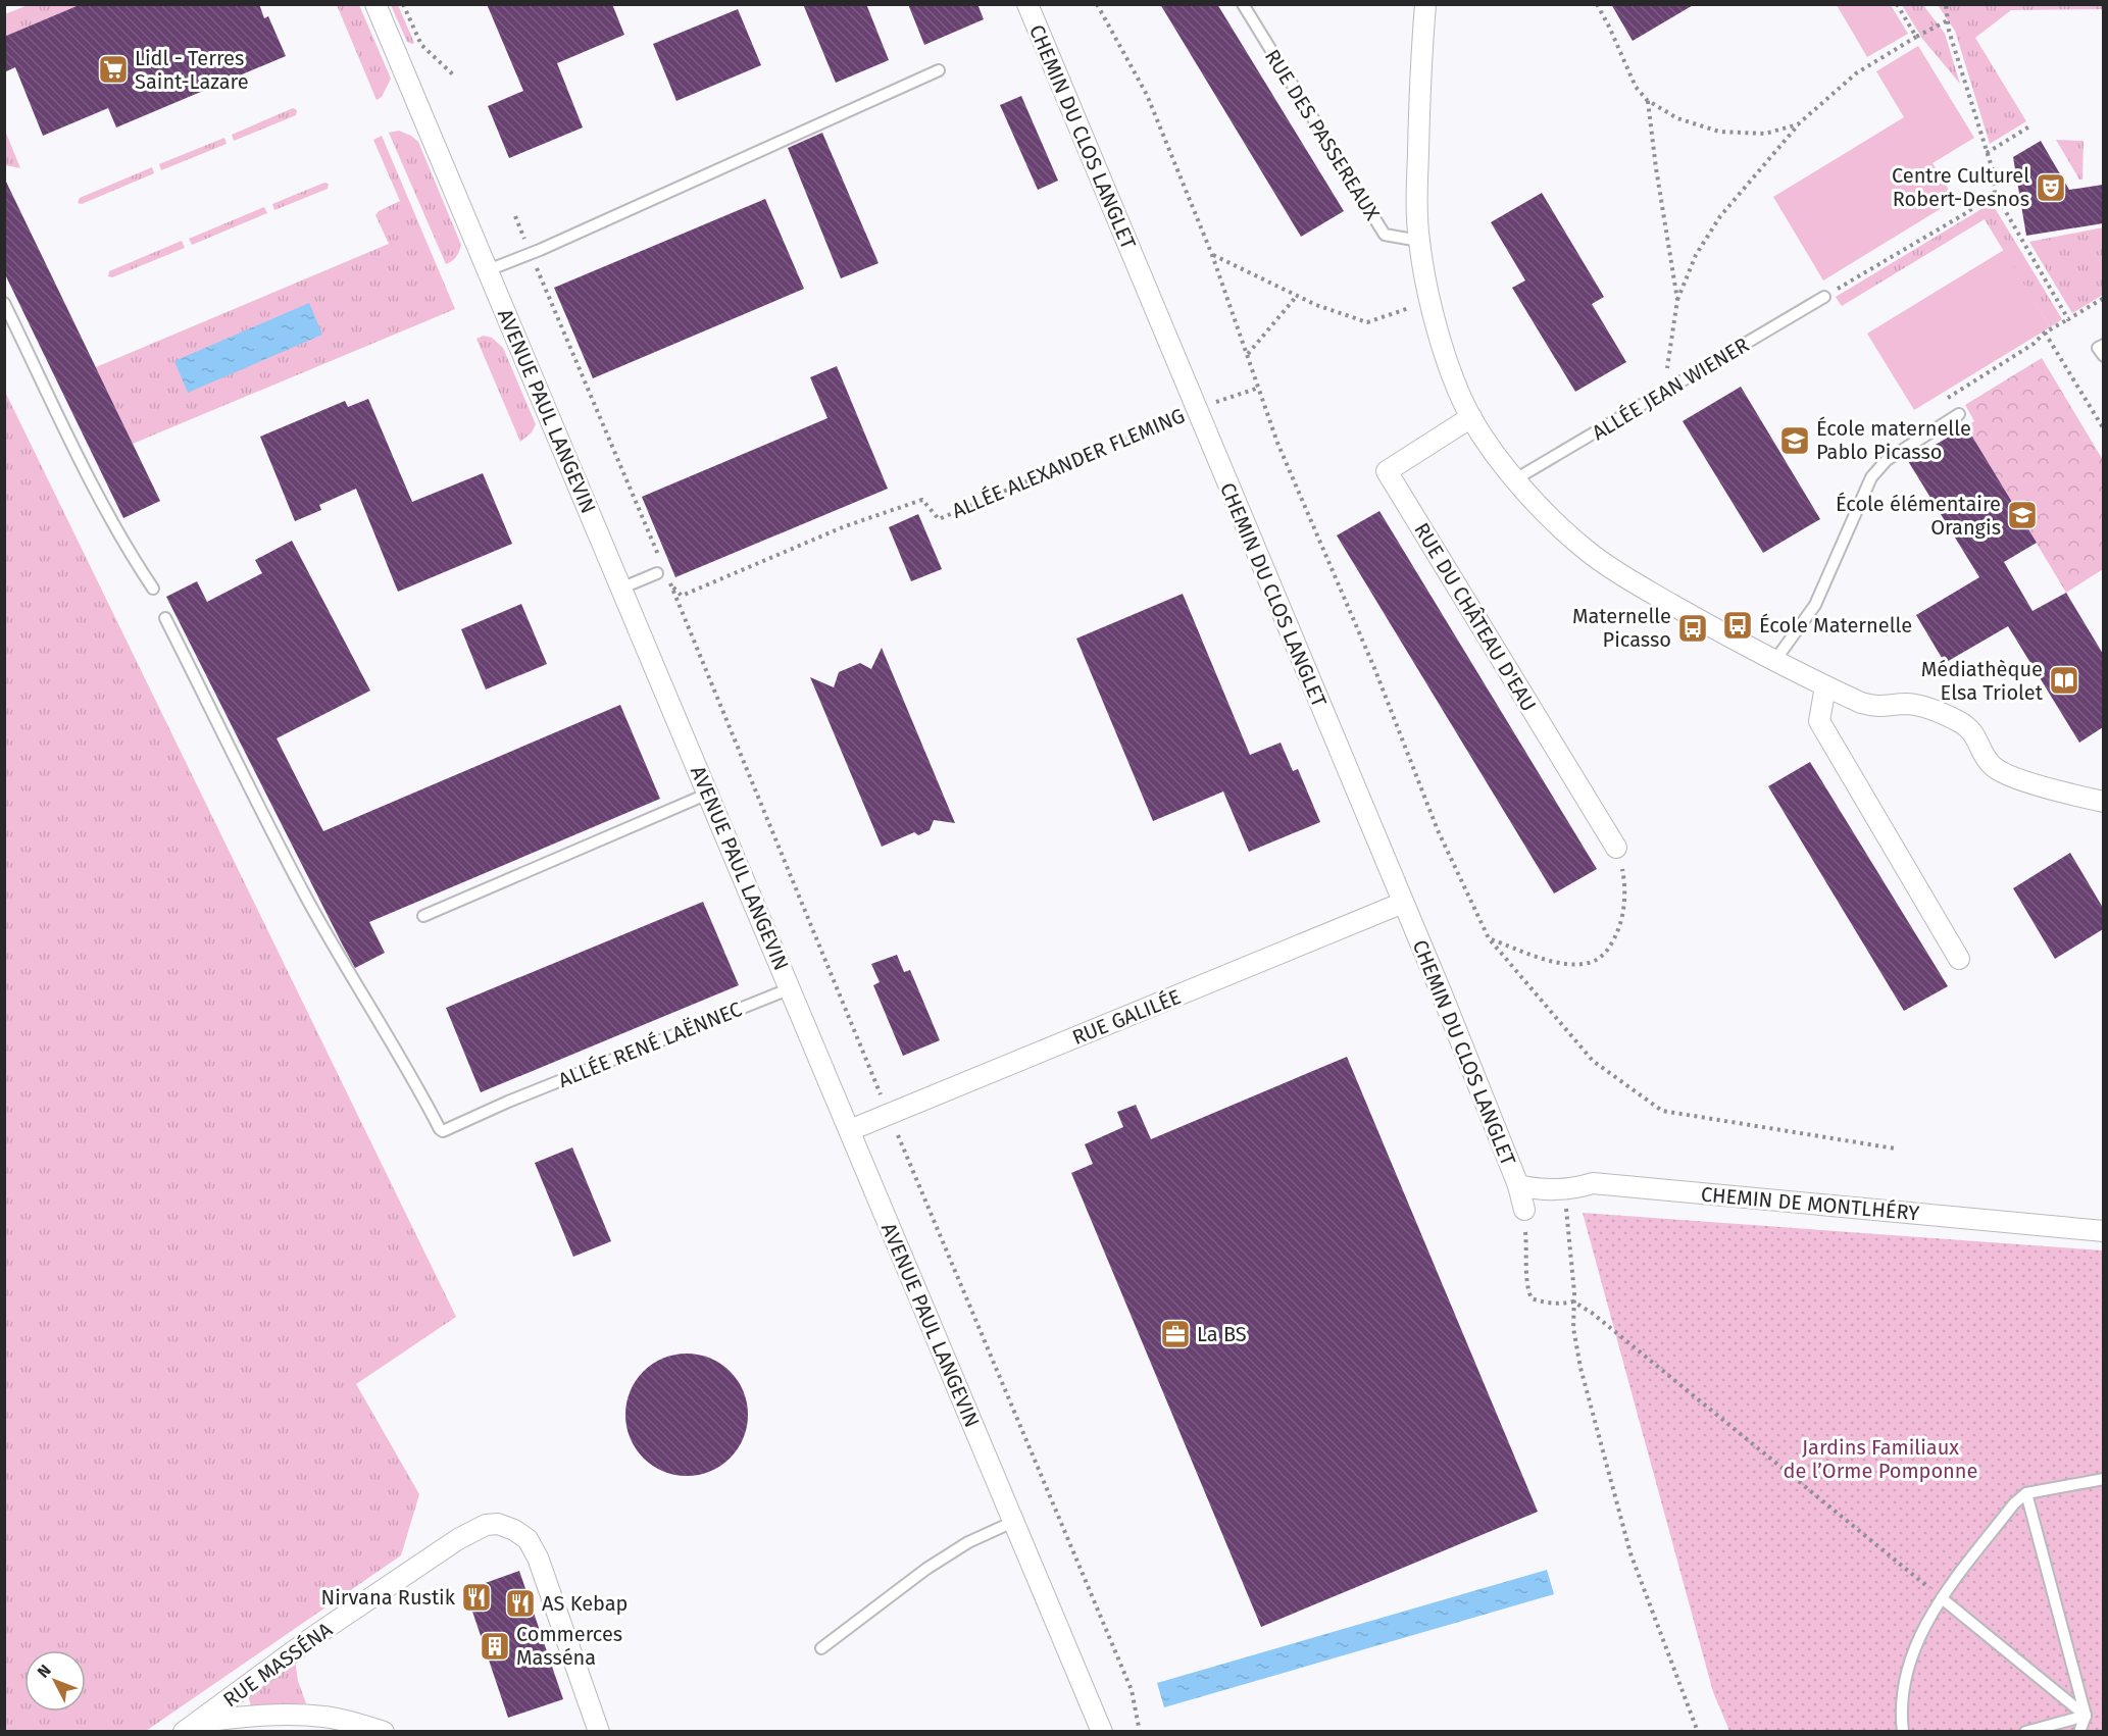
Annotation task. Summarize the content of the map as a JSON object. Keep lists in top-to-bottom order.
{
  "streets": {
    "street": [
      "CHEMIN DU CLOS LANGLET",
      "AVENUE PAUL LANGEVIN",
      "RUE DU CHÂTEAU D'EAU",
      "RUE GALILÉE",
      "CHEMIN DE MONTLHÉRY",
      "RUE MASSÉNA"
    ],
    "lane": ["RUE DES PASSEREAUX", "ALLÉE JEAN WIENER", "ALLÉE RENÉ LAËNNEC"],
    "path": ["ALLÉE ALEXANDER FLEMING"]
  },
  "crossings": [
    ["CHEMIN DU CLOS LANGLET", "ALLÉE ALEXANDER FLEMING"],
    ["CHEMIN DU CLOS LANGLET", "RUE GALILÉE"],
    ["CHEMIN DU CLOS LANGLET", "CHEMIN DE MONTLHÉRY"],
    ["AVENUE PAUL LANGEVIN", "RUE GALILÉE"],
    ["AVENUE PAUL LANGEVIN", "ALLÉE RENÉ LAËNNEC"]
  ],
  "parks": ["Jardins Familiaux de l’Orme Pomponne"],
  "places": {
    "supermarket": ["Lidl - Terres Saint-Lazare"],
    "theatre": ["Centre Culturel Robert-Desnos"],
    "school or university": ["École maternelle Pablo Picasso", "École élémentaire Orangis"],
    "bus stop": ["École Maternelle", "Maternelle Picasso"],
    "library": ["Médiathèque Elsa Triolet"],
    "office": ["La BS"],
    "restaurant": ["Nirvana Rustik", "AS Kebap"],
    "building": ["Commerces Masséna"]
  },
  "north": "top left"
}
